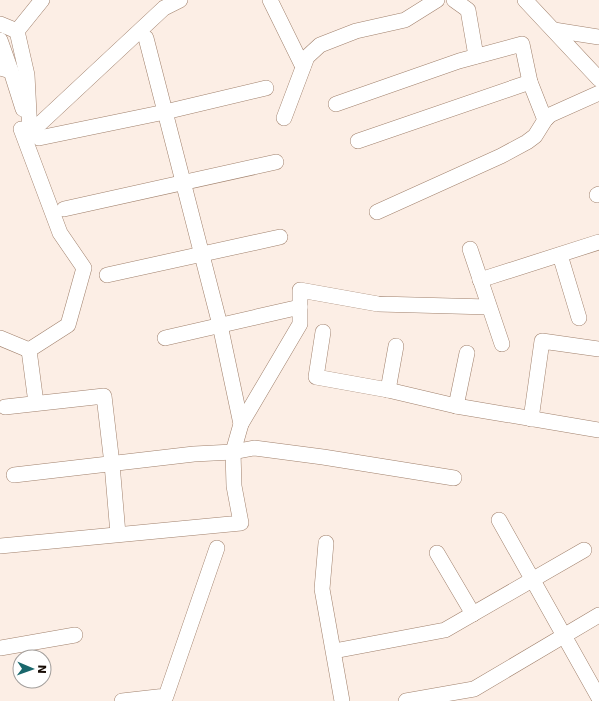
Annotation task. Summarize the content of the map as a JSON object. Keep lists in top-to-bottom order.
{
  "north": "right"
}
